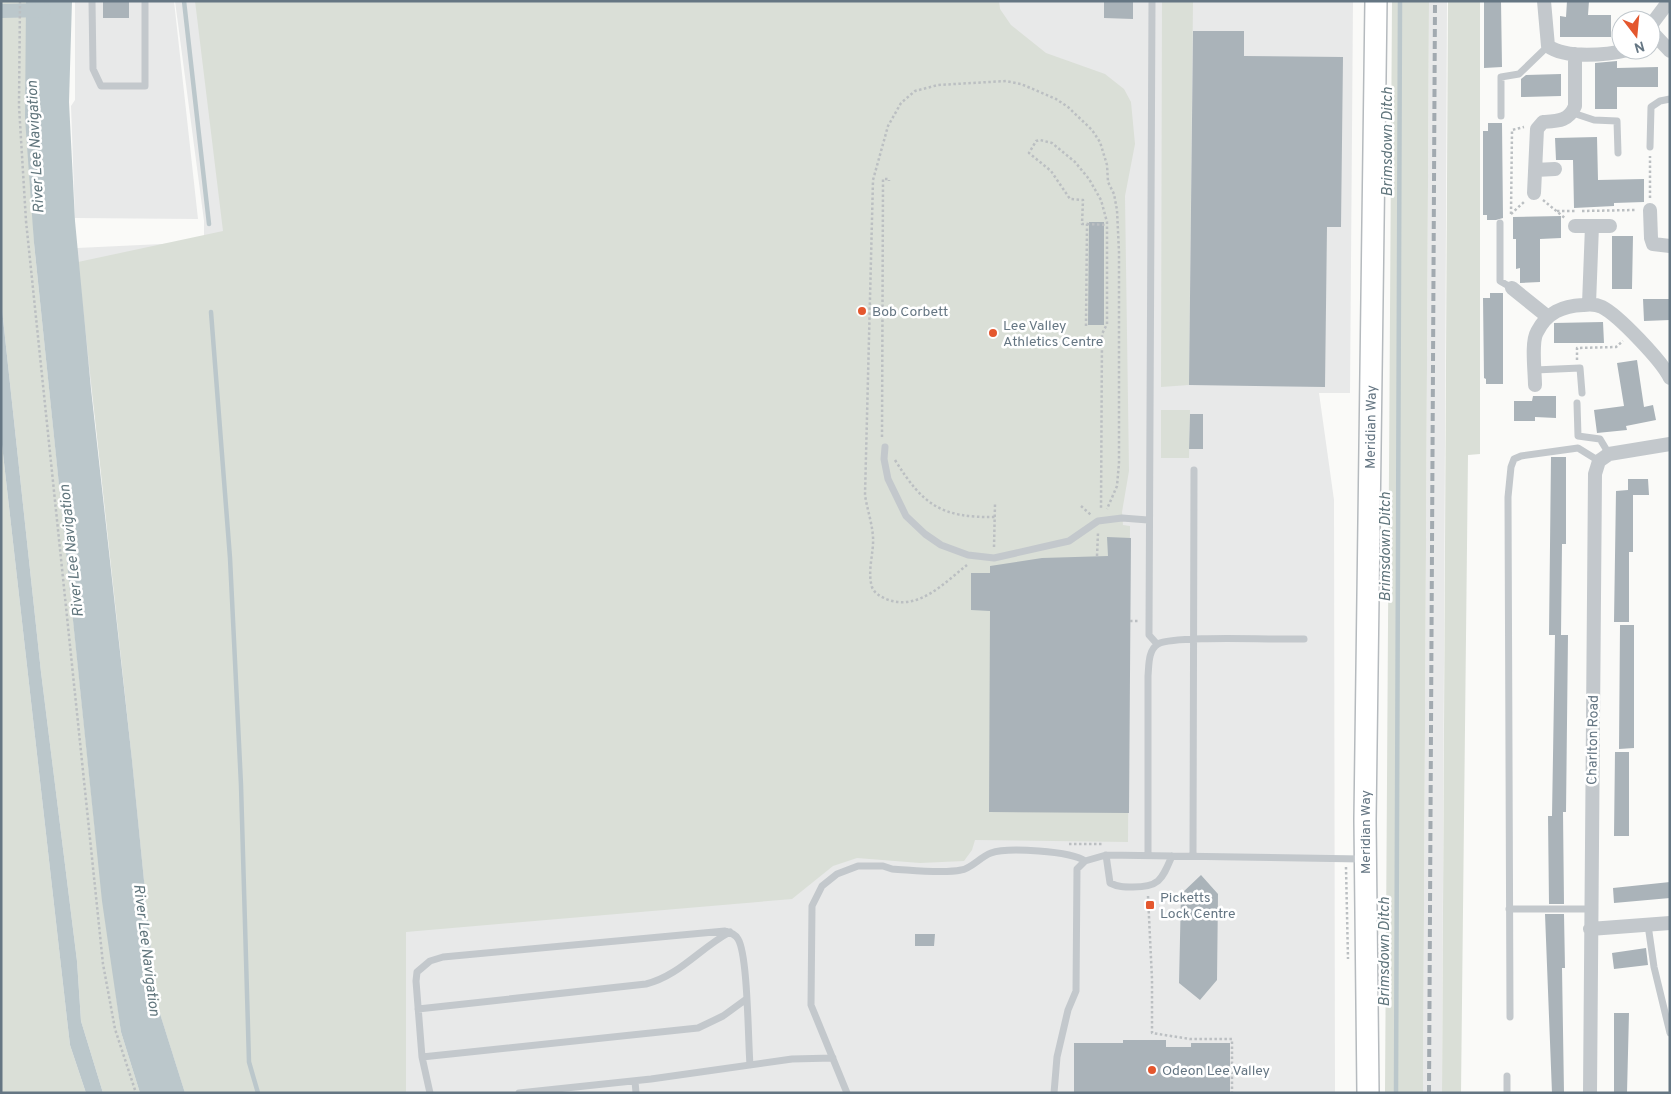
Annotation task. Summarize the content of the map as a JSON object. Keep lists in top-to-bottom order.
{
  "streets": {
    "main road": ["Meridian Way"],
    "street": ["Charlton Road"]
  },
  "water": ["Brimsdown Ditch", "River Lee Navigation"],
  "places": {
    "other": ["Bob Corbett", "Lee Valley Athletics Centre", "Odeon Lee Valley"],
    "transit": ["Picketts Lock Centre"]
  },
  "north": "bottom"
}
